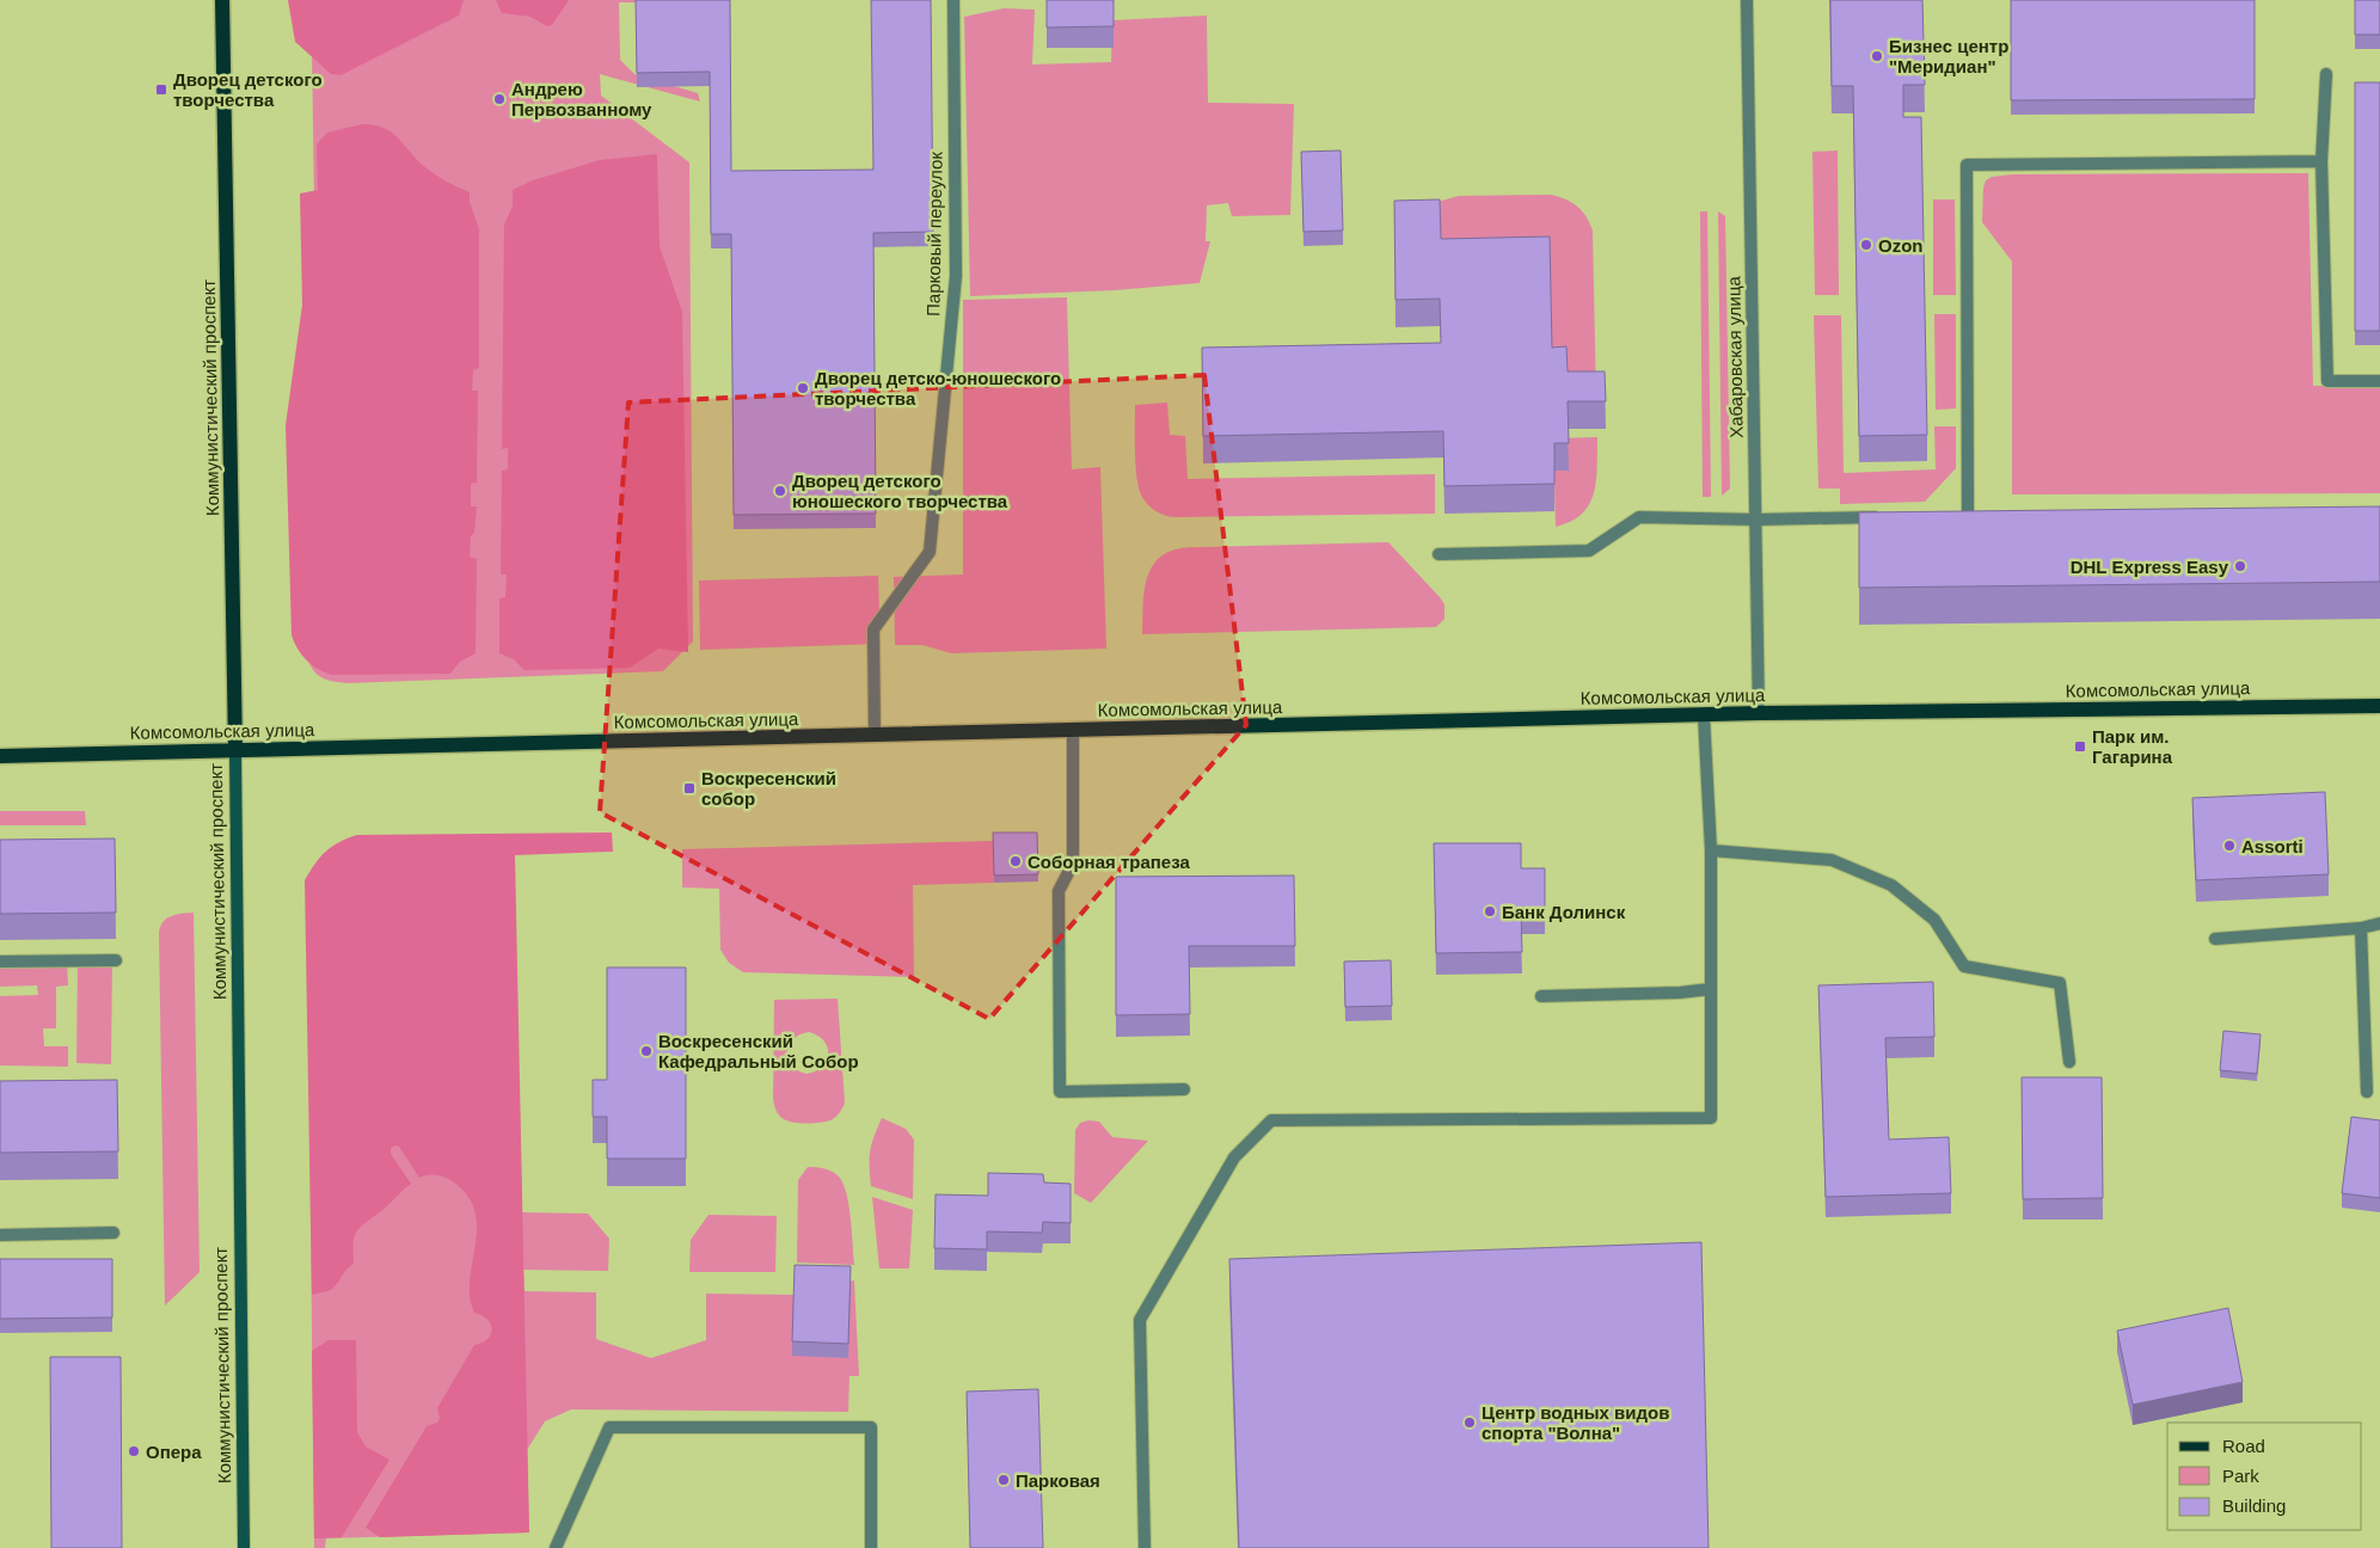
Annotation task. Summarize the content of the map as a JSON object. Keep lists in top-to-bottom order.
{
  "streets": {
    "main road": ["Коммунистический проспект", "Комсомольская улица"],
    "street": ["Парковый переулок", "Хабаровская улица"]
  },
  "crossings": [
    ["Парковый переулок", "Комсомольская улица"],
    ["Хабаровская улица", "Комсомольская улица"],
    ["Коммунистический проспект", "Комсомольская улица"]
  ],
  "places": {
    "other": [
      "Бизнес центр \"Меридиан\"",
      "Андрею Первозванному",
      "Ozon",
      "Дворец детско-юношеского творчества",
      "Дворец детского юношеского творчества",
      "DHL Express Easy",
      "Assorti",
      "Соборная трапеза",
      "Банк Долинск",
      "Воскресенский Кафедральный Собор",
      "Центр водных видов спорта \"Волна\"",
      "Опера",
      "Парковая"
    ],
    "transit": ["Дворец детского творчества", "Парк им. Гагарина", "Воскресенский собор"]
  },
  "legend": ["Road", "Park", "Building"]
}
